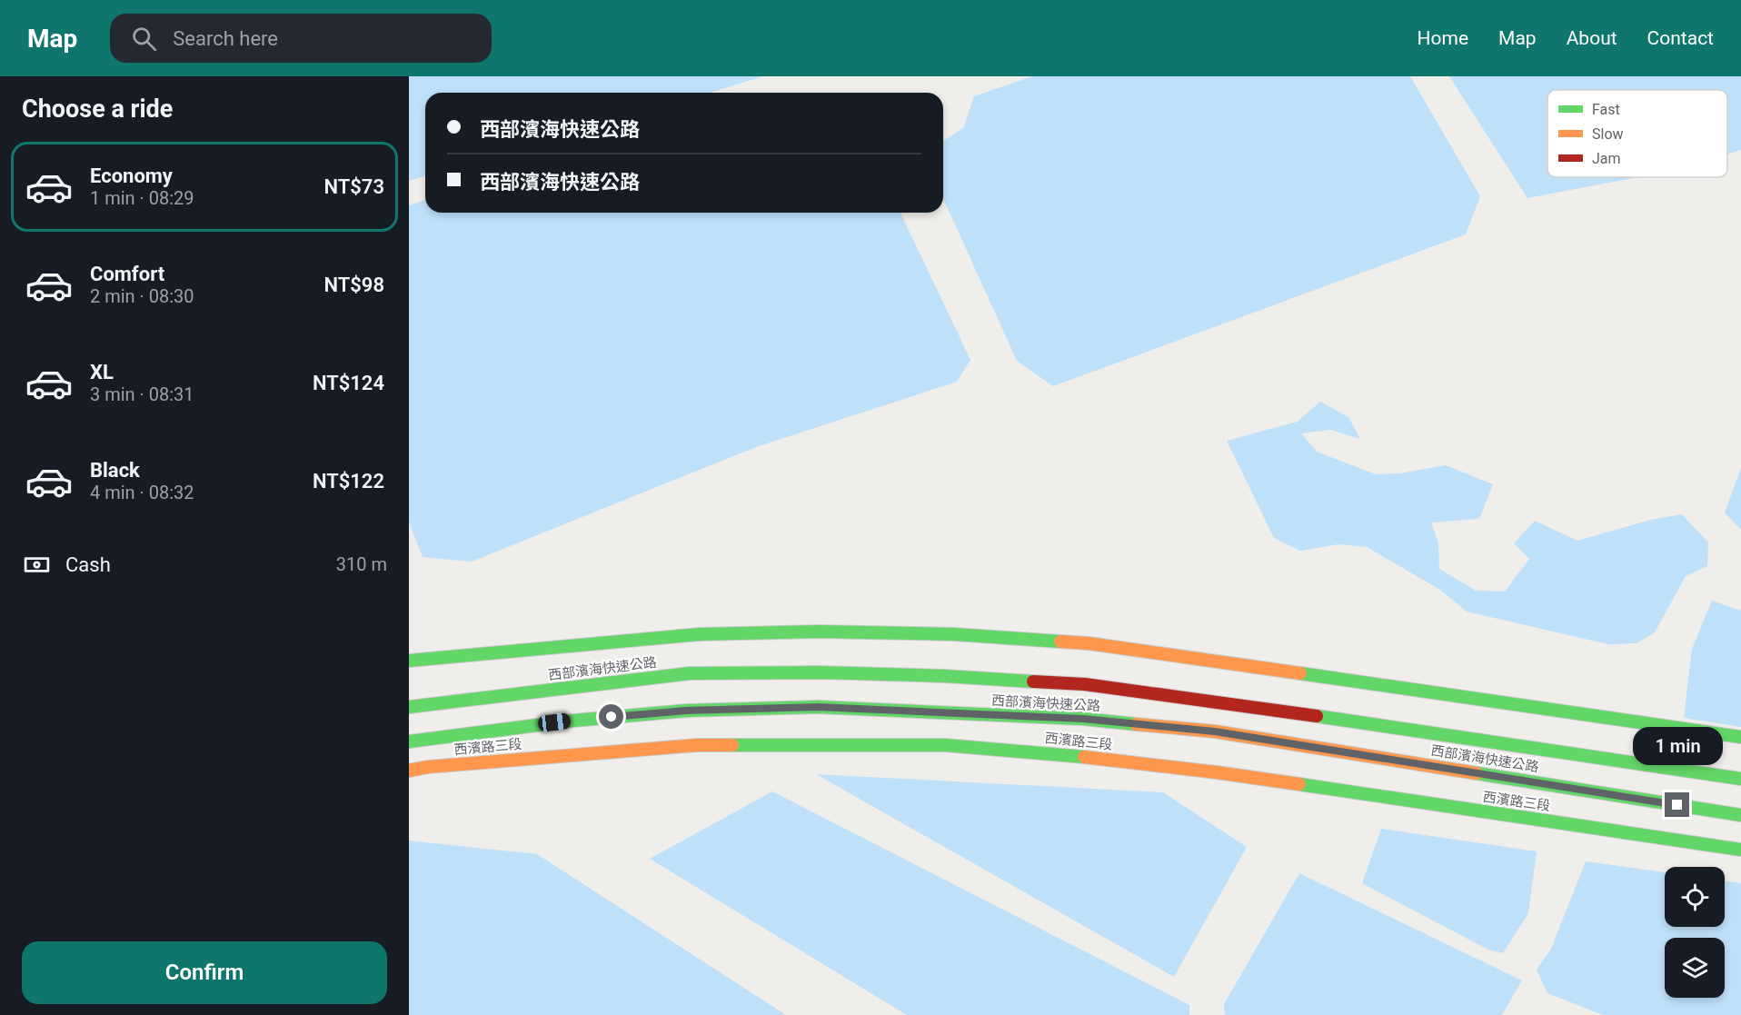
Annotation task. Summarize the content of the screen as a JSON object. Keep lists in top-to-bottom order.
{
  "streets": {
    "main road": ["西部濱海快速公路", "西濱路三段"]
  },
  "legend": ["Fast", "Slow", "Jam"],
  "page": {
    "header": "Map",
    "search": "Search here",
    "nav": [
      "Home",
      "Map",
      "About",
      "Contact"
    ],
    "heading": "Choose a ride",
    "banner": ["西部濱海快速公路", "西部濱海快速公路"],
    "list": [
      {
        "name": "Economy",
        "note": "1 min · 08:29",
        "value": "NT$73"
      },
      {
        "name": "Comfort",
        "note": "2 min · 08:30",
        "value": "NT$98"
      },
      {
        "name": "XL",
        "note": "3 min · 08:31",
        "value": "NT$124"
      },
      {
        "name": "Black",
        "note": "4 min · 08:32",
        "value": "NT$122"
      }
    ],
    "pay": ["Cash", "310 m"],
    "bubble": "1 min",
    "buttons": "Confirm"
  }
}
